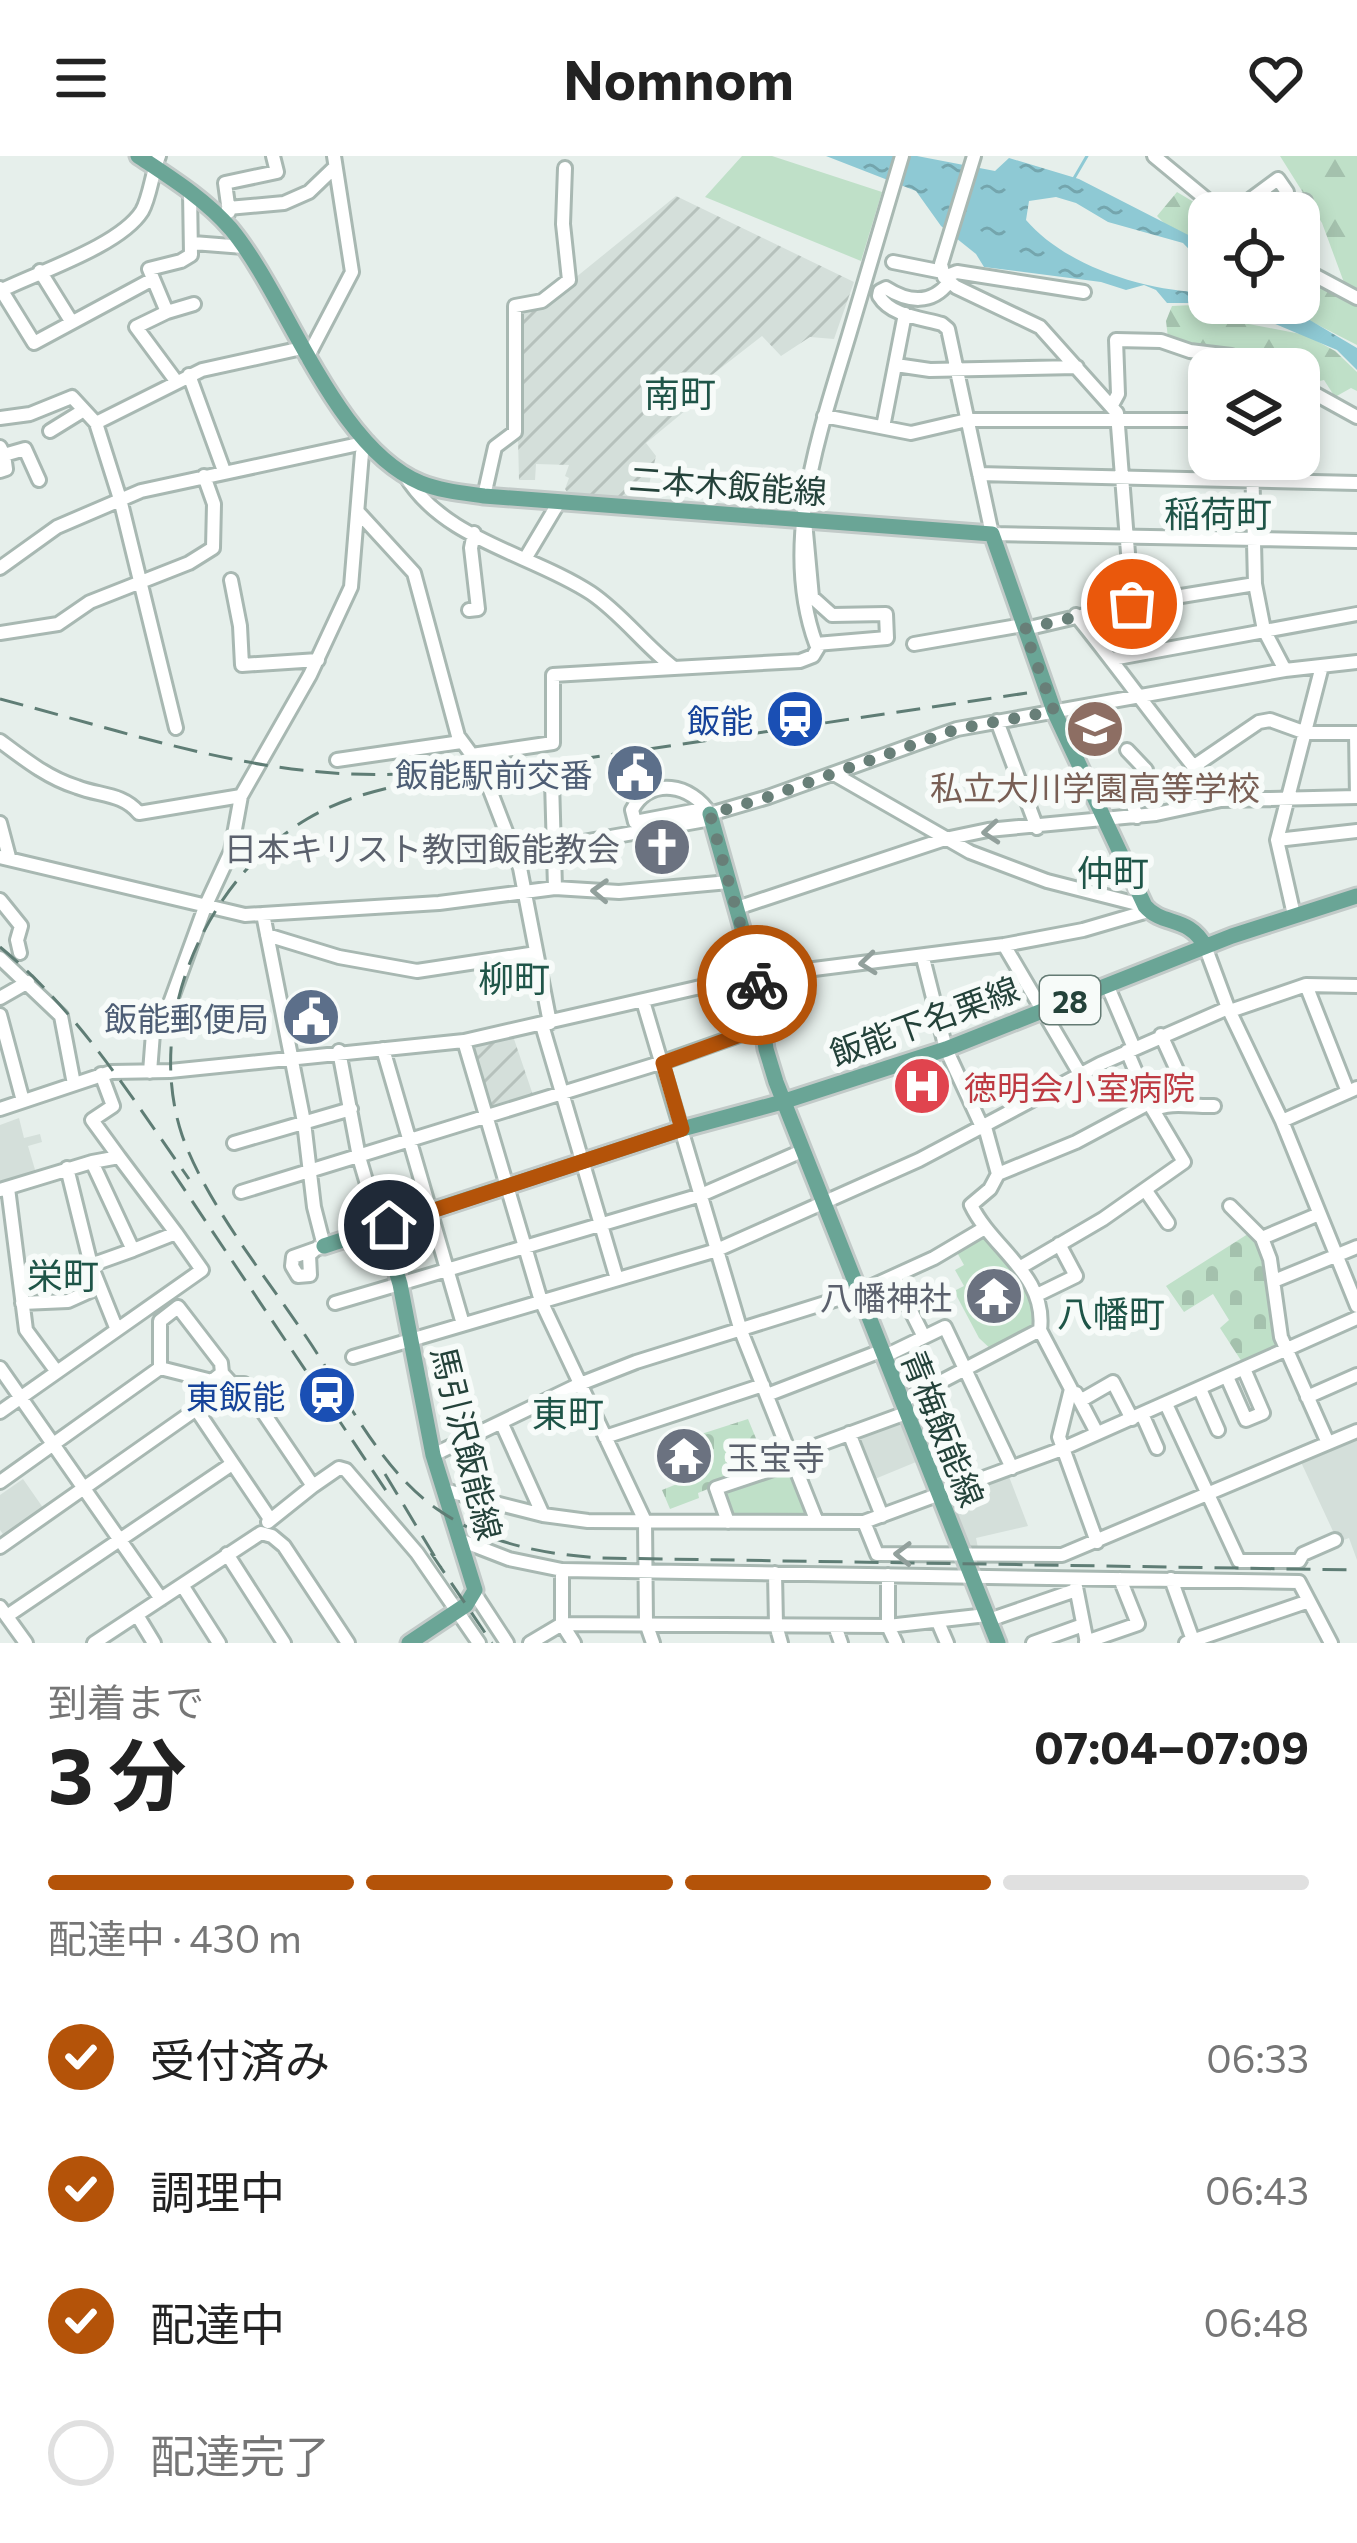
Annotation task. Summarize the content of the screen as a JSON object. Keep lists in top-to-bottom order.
{
  "streets": {
    "main road": [
      "二本木飯能線",
      "28",
      "飯能下名栗線",
      "青梅飯能線",
      "馬引沢飯能線"
    ]
  },
  "crossings": [
    ["飯能下名栗線", "青梅飯能線"],
    ["飯能下名栗線", "馬引沢飯能線"]
  ],
  "districts": [
    "南町",
    "稲荷町",
    "仲町",
    "柳町",
    "栄町",
    "八幡町",
    "東町"
  ],
  "places": {
    "station": ["飯能", "東飯能"],
    "school or university": ["私立大川学園高等学校"],
    "public building": ["飯能駅前交番", "飯能郵便局"],
    "church": ["日本キリスト教団飯能教会"],
    "hospital": ["徳明会小室病院"],
    "temple": ["八幡神社", "玉宝寺"]
  },
  "page": {
    "header": "Nomnom",
    "heading": ["3 分", "到着まで", "07:04–07:09"],
    "bar": "配達中 · 430 m",
    "list": [
      ["受付済み", "06:33"],
      ["調理中", "06:43"],
      ["配達中", "06:48"],
      "配達完了"
    ]
  }
}
